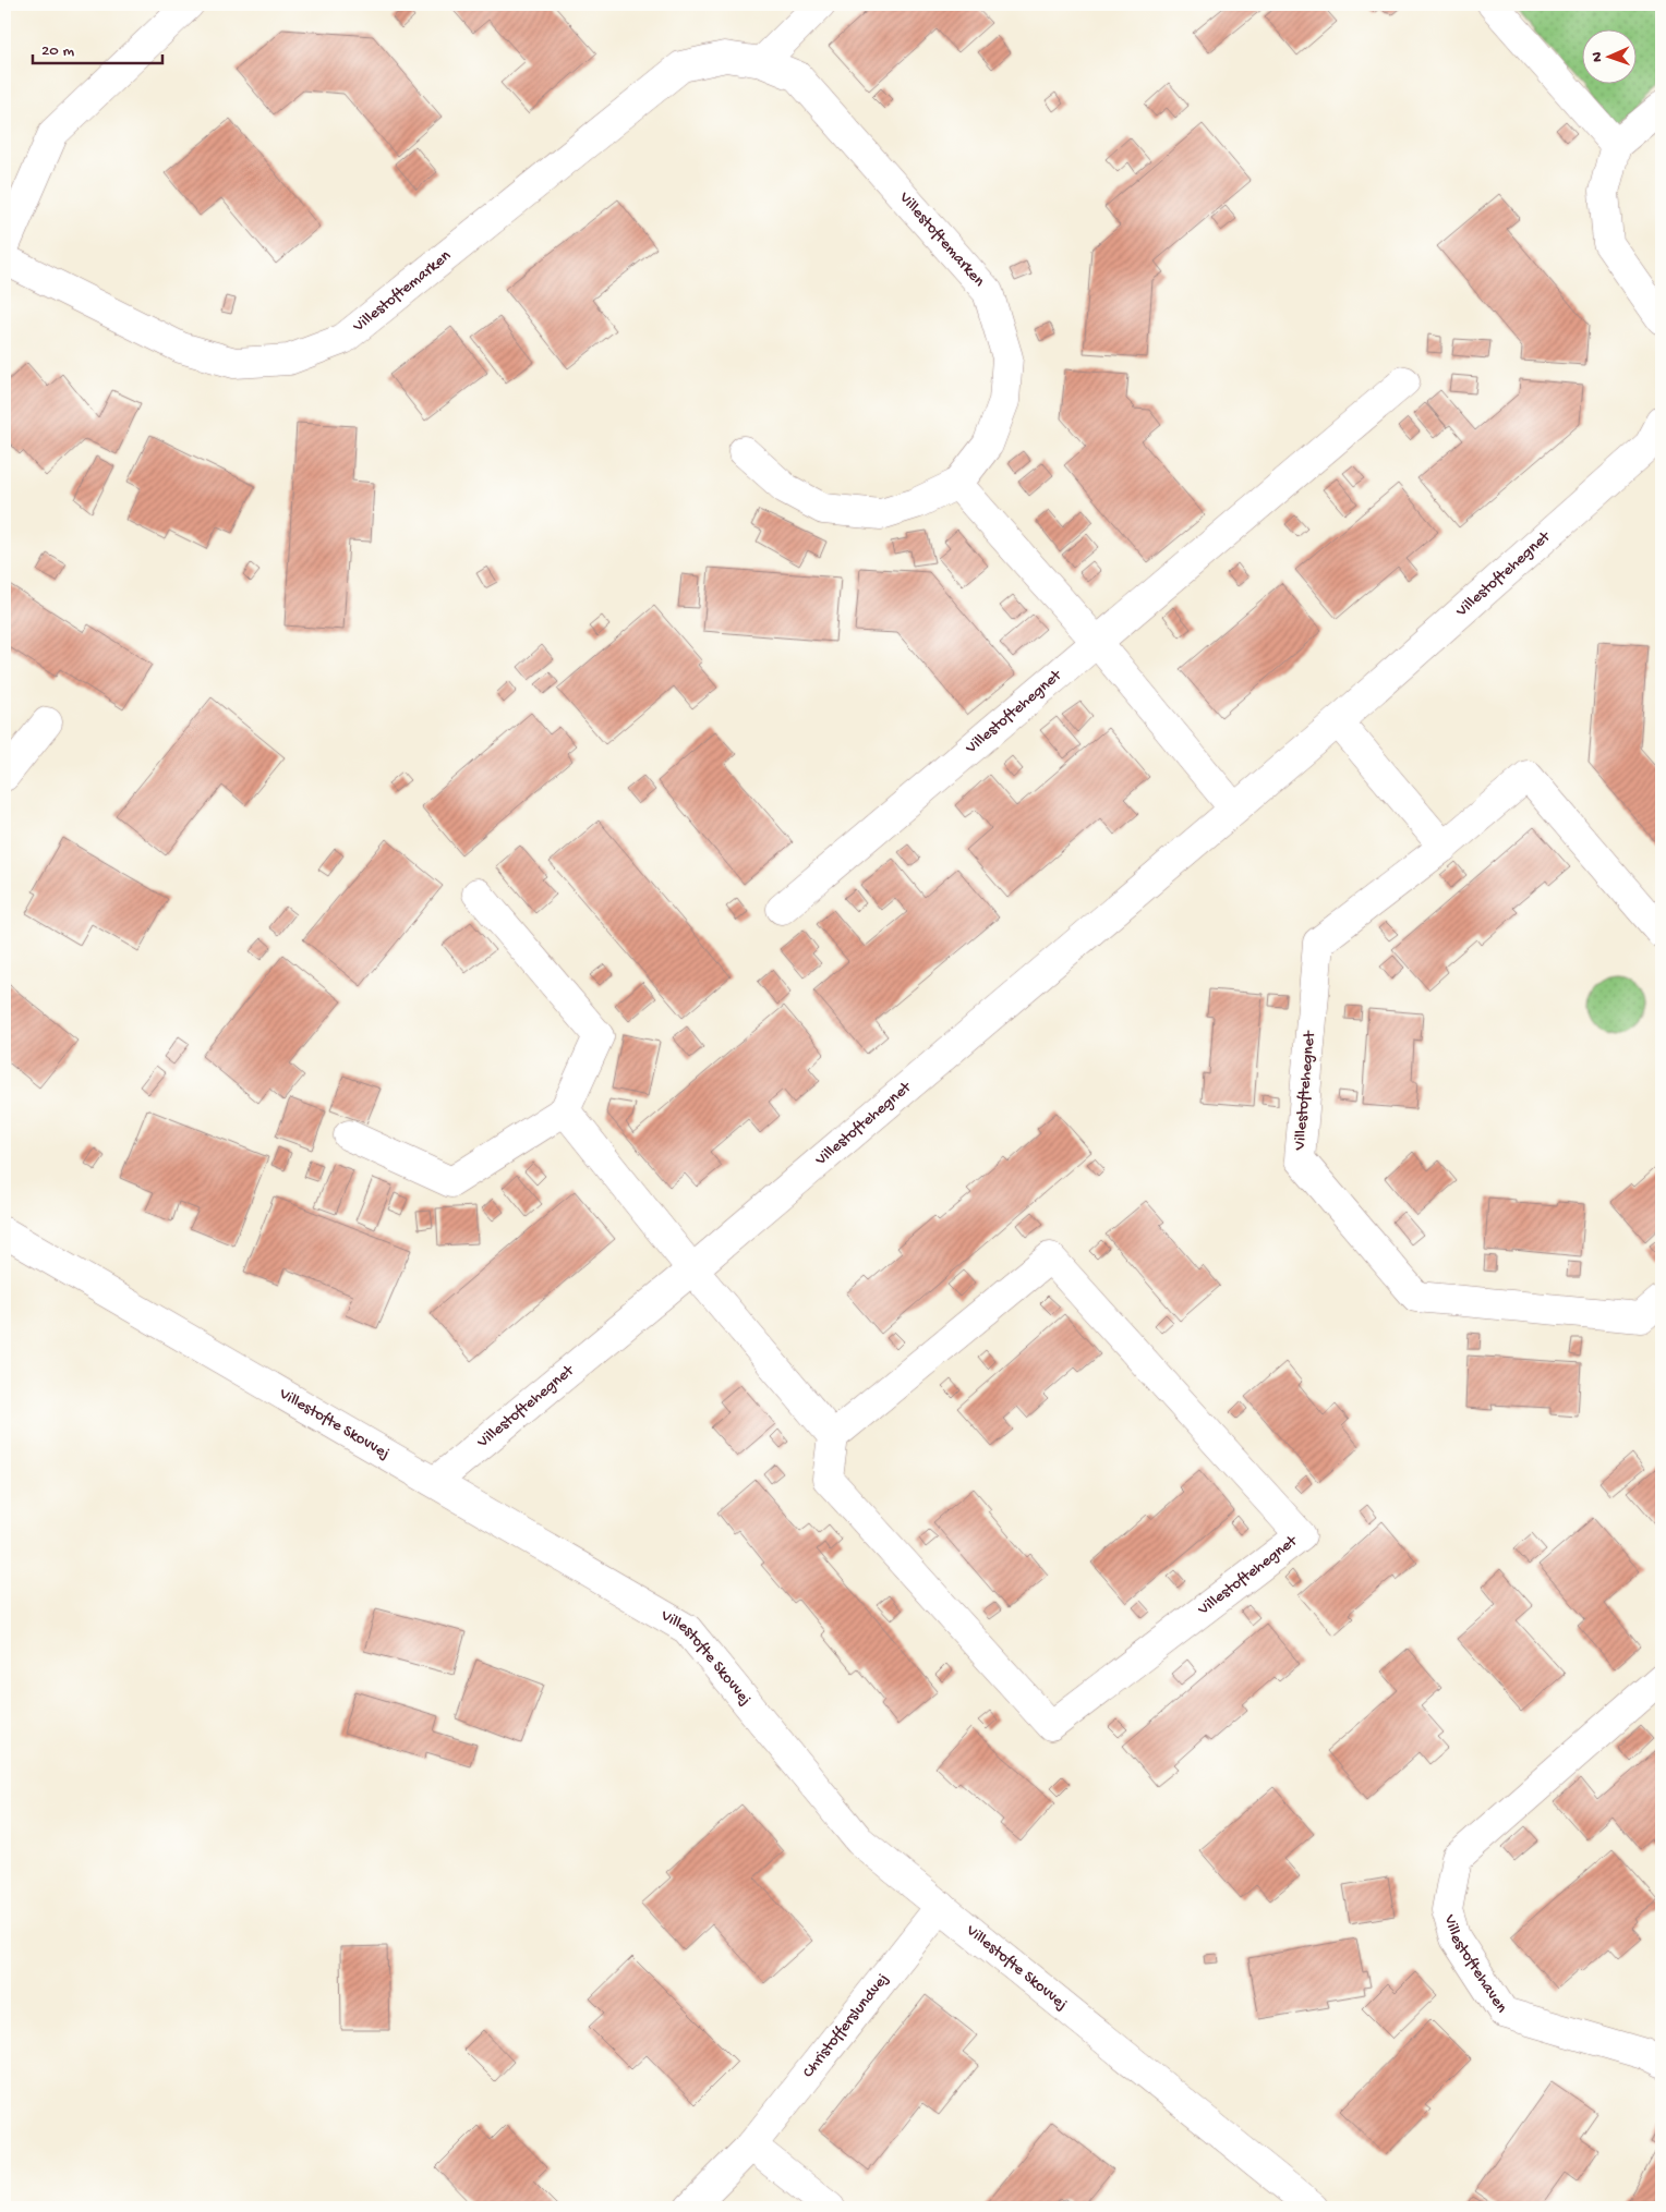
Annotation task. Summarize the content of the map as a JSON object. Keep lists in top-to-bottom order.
{
  "streets": {
    "street": [
      "Villestoftemarken",
      "Villestoftehegnet",
      "Villestofte Skovvej",
      "Villestoftehaven",
      "Christofferslundvej"
    ]
  },
  "crossings": [
    ["Villestoftehegnet", "Villestofte Skovvej"],
    ["Villestofte Skovvej", "Christofferslundvej"]
  ],
  "scale_bar": "20 m",
  "north": "left"
}
